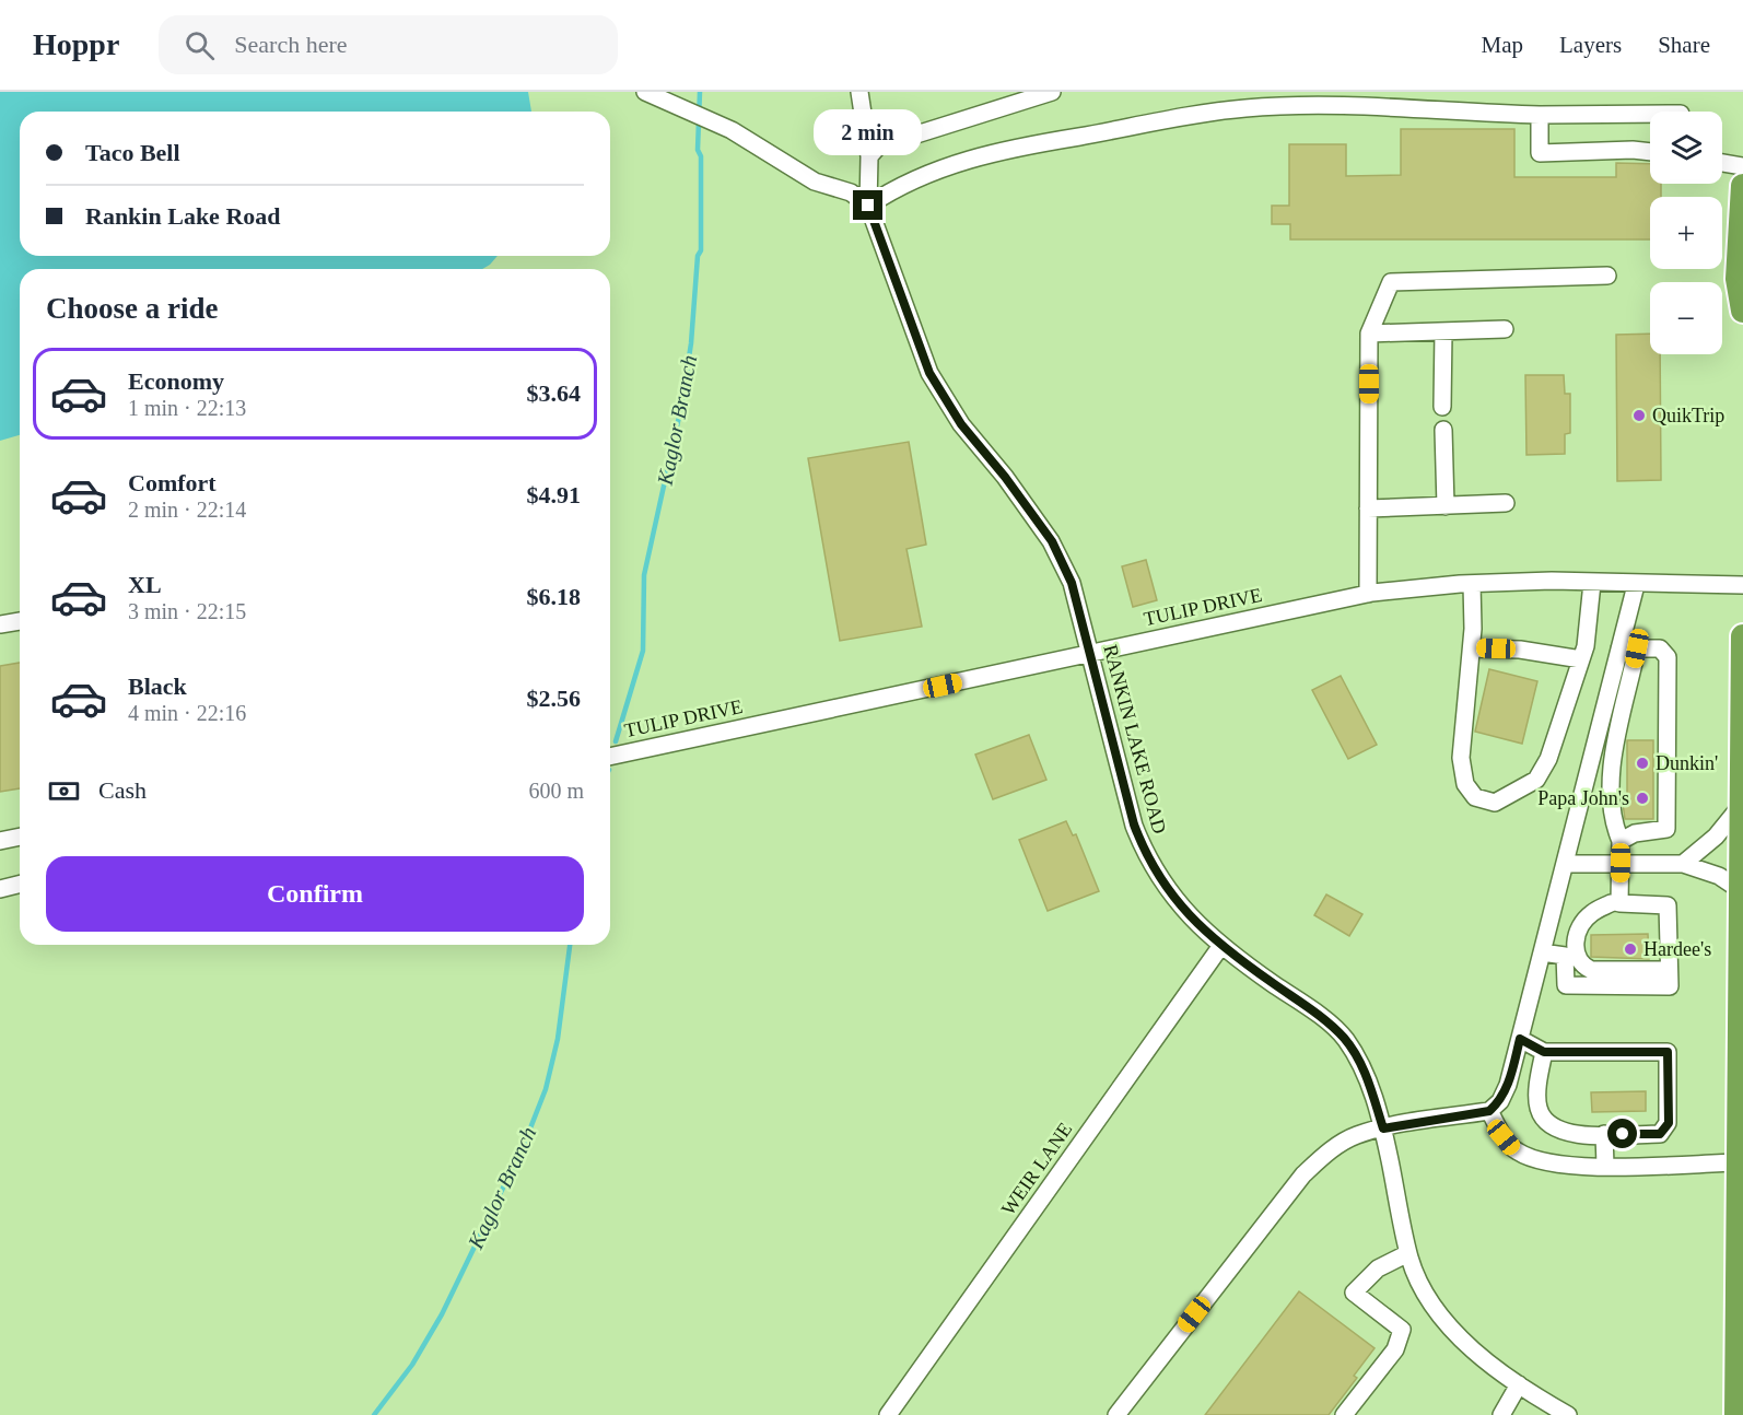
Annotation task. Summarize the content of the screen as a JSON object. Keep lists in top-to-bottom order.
{
  "streets": {
    "street": ["TULIP DRIVE", "RANKIN LAKE ROAD", "WEIR LANE"]
  },
  "crossings": [
    ["TULIP DRIVE", "RANKIN LAKE ROAD"],
    ["RANKIN LAKE ROAD", "WEIR LANE"]
  ],
  "water": ["Kaglor Branch"],
  "places": [
    "QuikTrip",
    "Dunkin'",
    "Papa John's",
    "Hardee's"
  ],
  "page": {
    "header": "Hoppr",
    "search": "Search here",
    "nav": ["Map", "Layers", "Share"],
    "bubble": "2 min",
    "map_buttons": ["+", "−"],
    "banner": ["Taco Bell", "Rankin Lake Road"],
    "heading": "Choose a ride",
    "list": [
      {
        "name": "Economy",
        "note": "1 min · 22:13",
        "value": "$3.64"
      },
      {
        "name": "Comfort",
        "note": "2 min · 22:14",
        "value": "$4.91"
      },
      {
        "name": "XL",
        "note": "3 min · 22:15",
        "value": "$6.18"
      },
      {
        "name": "Black",
        "note": "4 min · 22:16",
        "value": "$2.56"
      }
    ],
    "pay": ["Cash", "600 m"],
    "buttons": "Confirm"
  }
}
